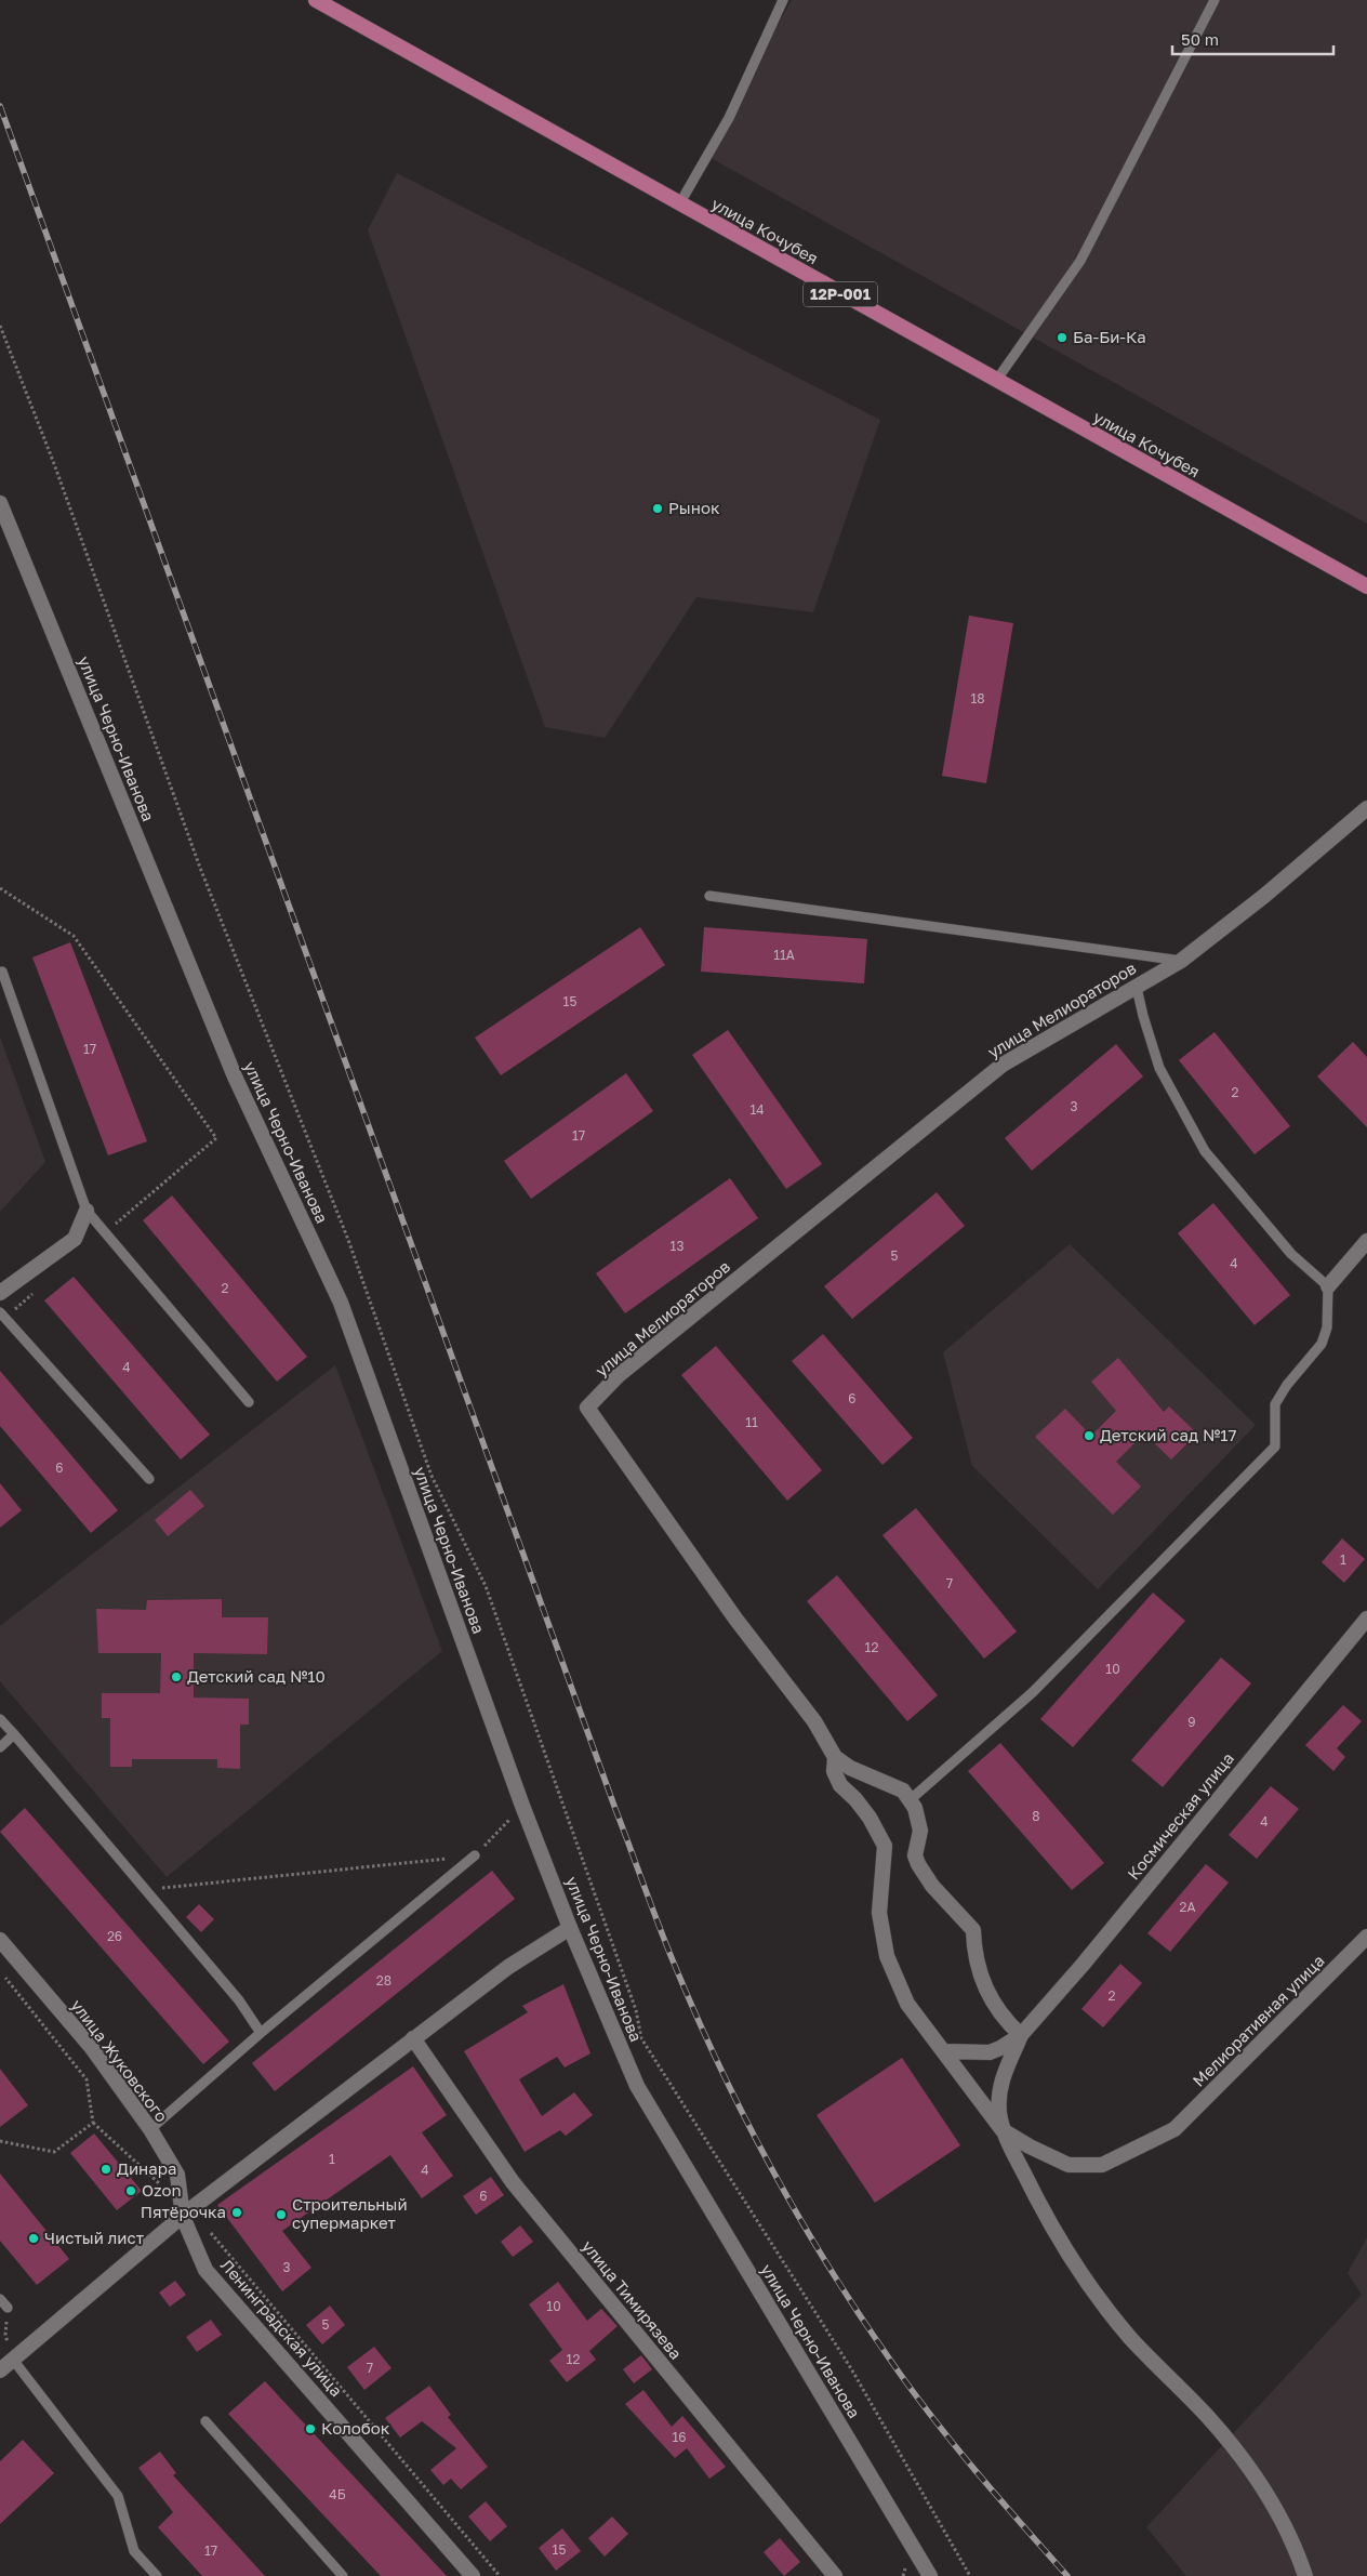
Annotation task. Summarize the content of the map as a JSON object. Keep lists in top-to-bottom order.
{
  "streets": {
    "main road": ["улица Кочубея", "12Р-001"],
    "street": [
      "улица Черно-Иванова",
      "улица Мелиораторов",
      "Космическая улица",
      "Мелиоративная улица",
      "улица Жуковского",
      "улица Тимирязева",
      "Ленинградская улица"
    ]
  },
  "crossings": [
    ["улица Жуковского", "Ленинградская улица"]
  ],
  "places": [
    "Ба-Би-Ка",
    "Рынок",
    "Детский сад №17",
    "Детский сад №10",
    "Динара",
    "Ozon",
    "Пятёрочка",
    "Строительный супермаркет",
    "Чистый лист",
    "Колобок"
  ],
  "house_numbers": [
    "18",
    "11А",
    "15",
    "17",
    "2",
    "3",
    "14",
    "17",
    "13",
    "5",
    "4",
    "2",
    "4",
    "6",
    "11",
    "6",
    "1",
    "7",
    "12",
    "10",
    "9",
    "8",
    "4",
    "2А",
    "26",
    "28",
    "2",
    "1",
    "4",
    "6",
    "3",
    "10",
    "5",
    "12",
    "7",
    "16",
    "4Б",
    "15",
    "17"
  ],
  "scale_bar": "50 m"
}
